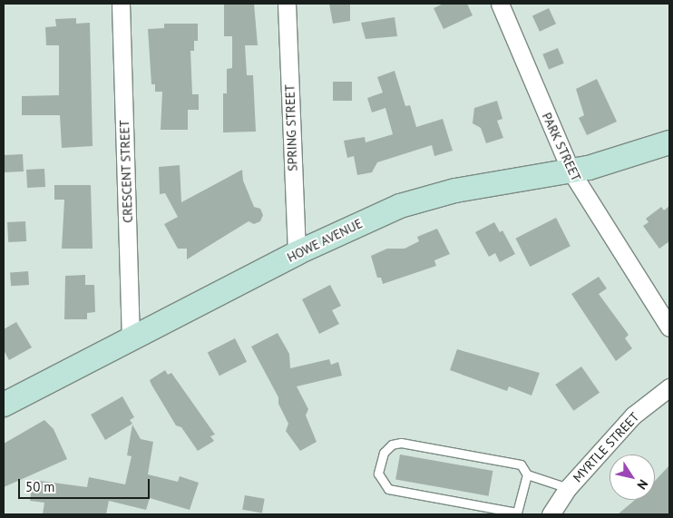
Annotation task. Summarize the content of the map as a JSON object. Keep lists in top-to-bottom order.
{
  "streets": {
    "main road": ["HOWE AVENUE"],
    "street": [
      "SPRING STREET",
      "PARK STREET",
      "CRESCENT STREET",
      "MYRTLE STREET"
    ]
  },
  "crossings": [
    ["SPRING STREET", "HOWE AVENUE"],
    ["PARK STREET", "HOWE AVENUE"],
    ["CRESCENT STREET", "HOWE AVENUE"]
  ],
  "scale_bar": "50 m",
  "north": "bottom right"
}
